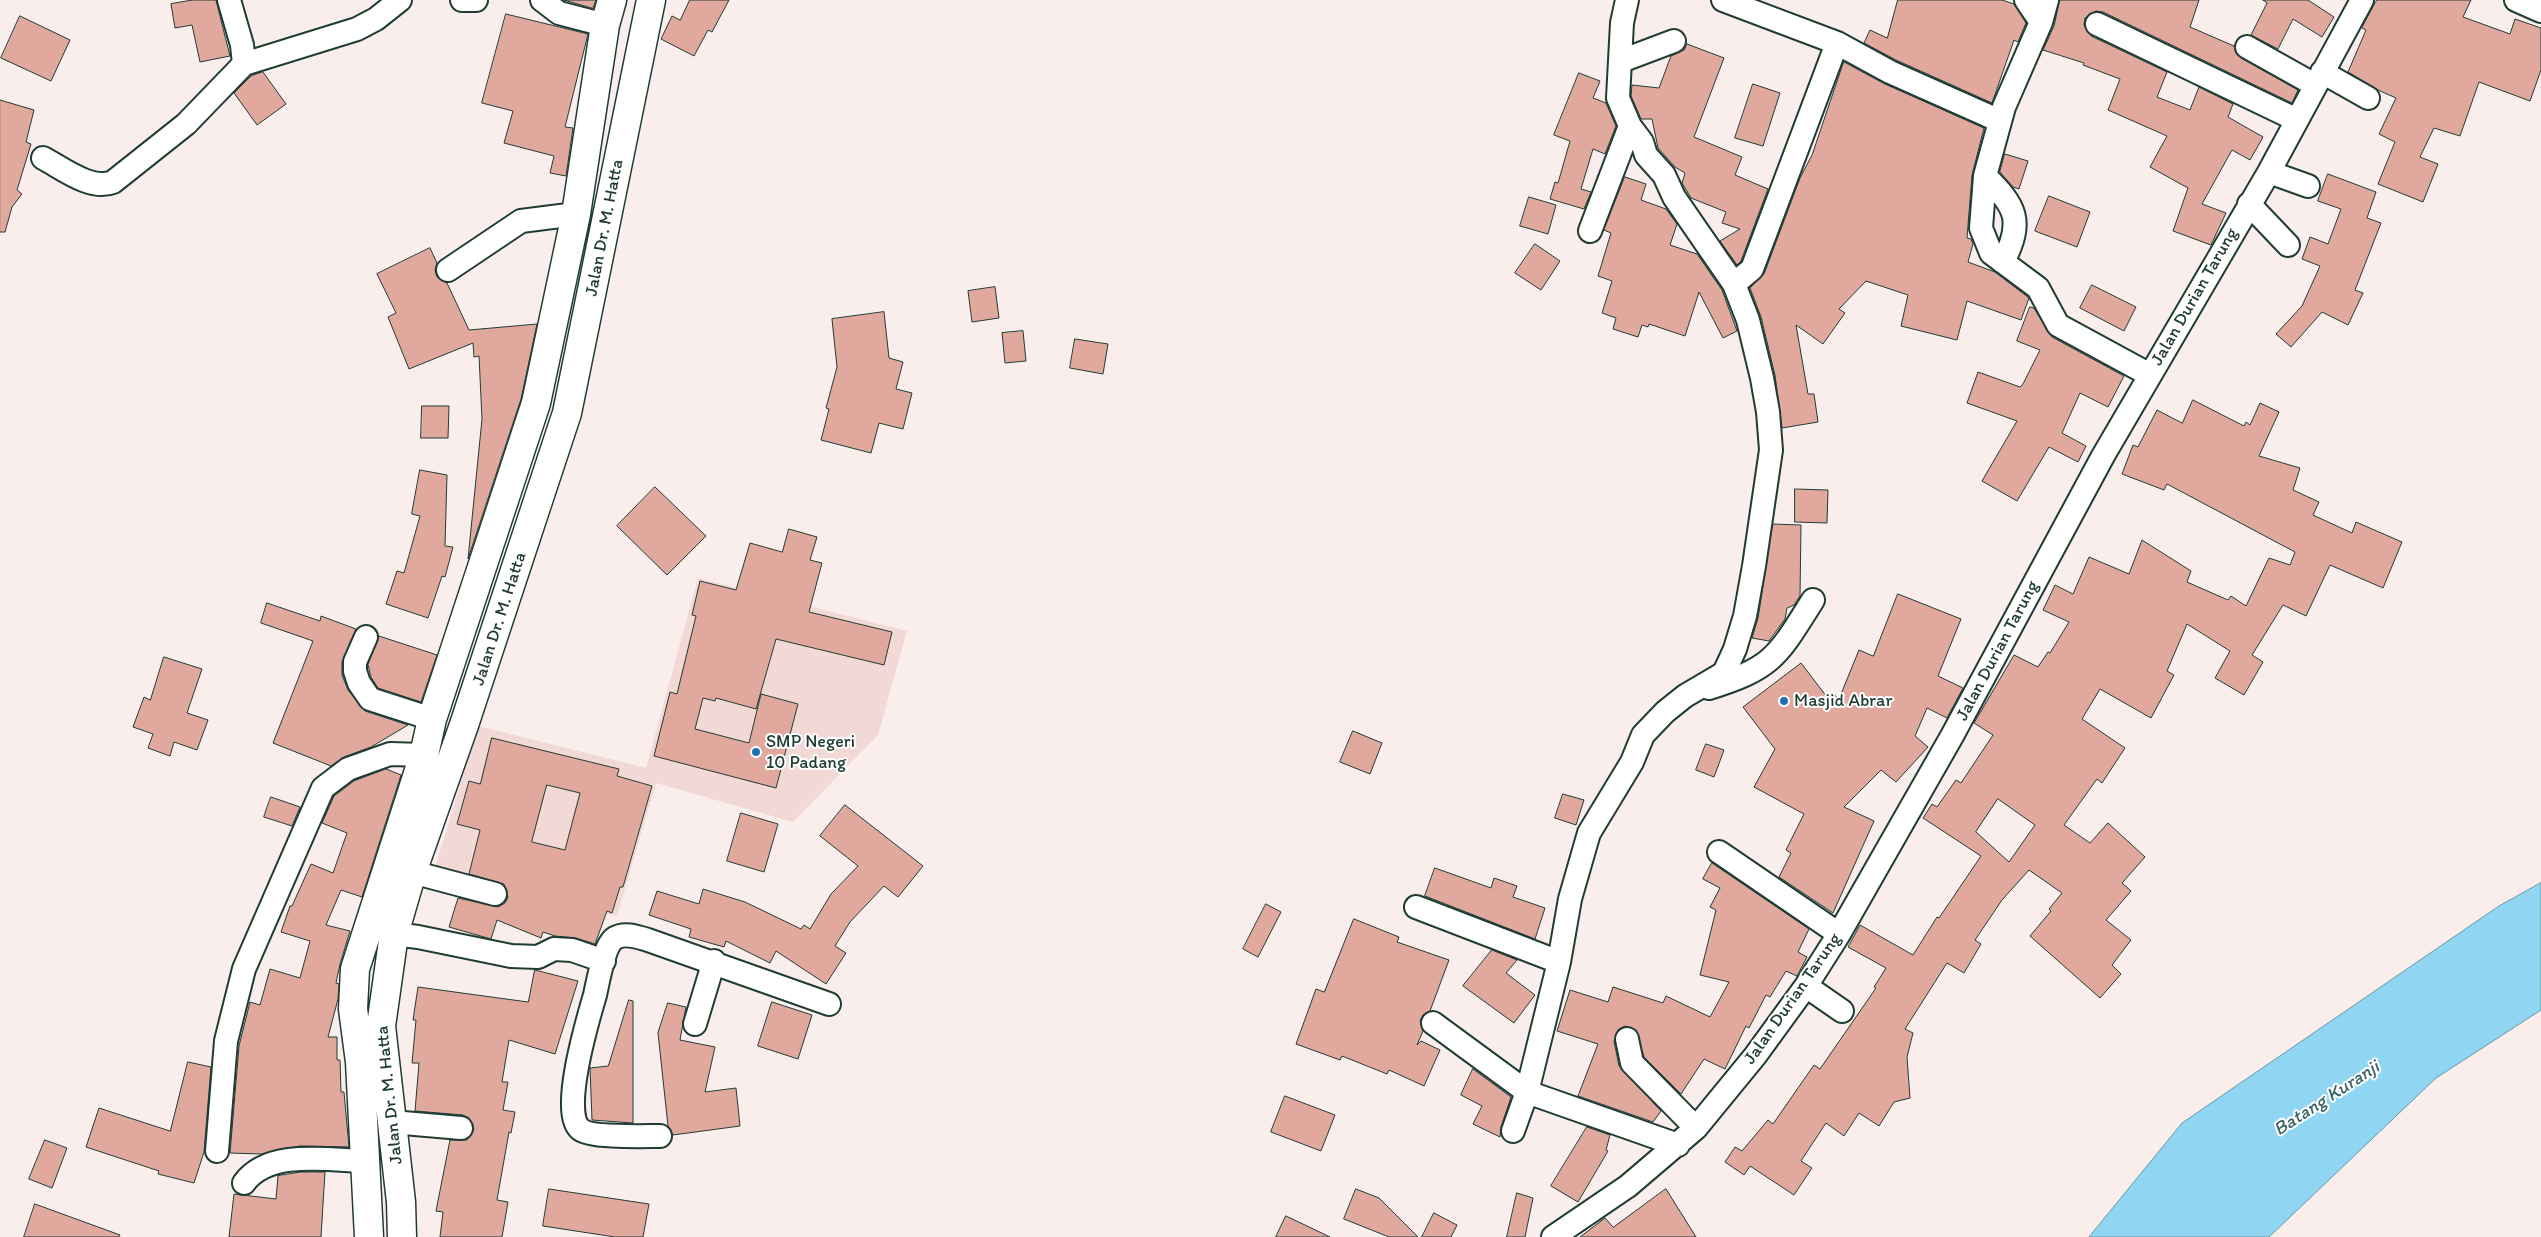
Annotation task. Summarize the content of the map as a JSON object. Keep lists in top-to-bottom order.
{
  "streets": {
    "main road": ["Jalan Dr. M. Hatta"],
    "street": ["Jalan Durian Tarung"]
  },
  "water": ["Batang Kuranji"],
  "places": ["Masjid Abrar", "SMP Negeri 10 Padang"]
}
